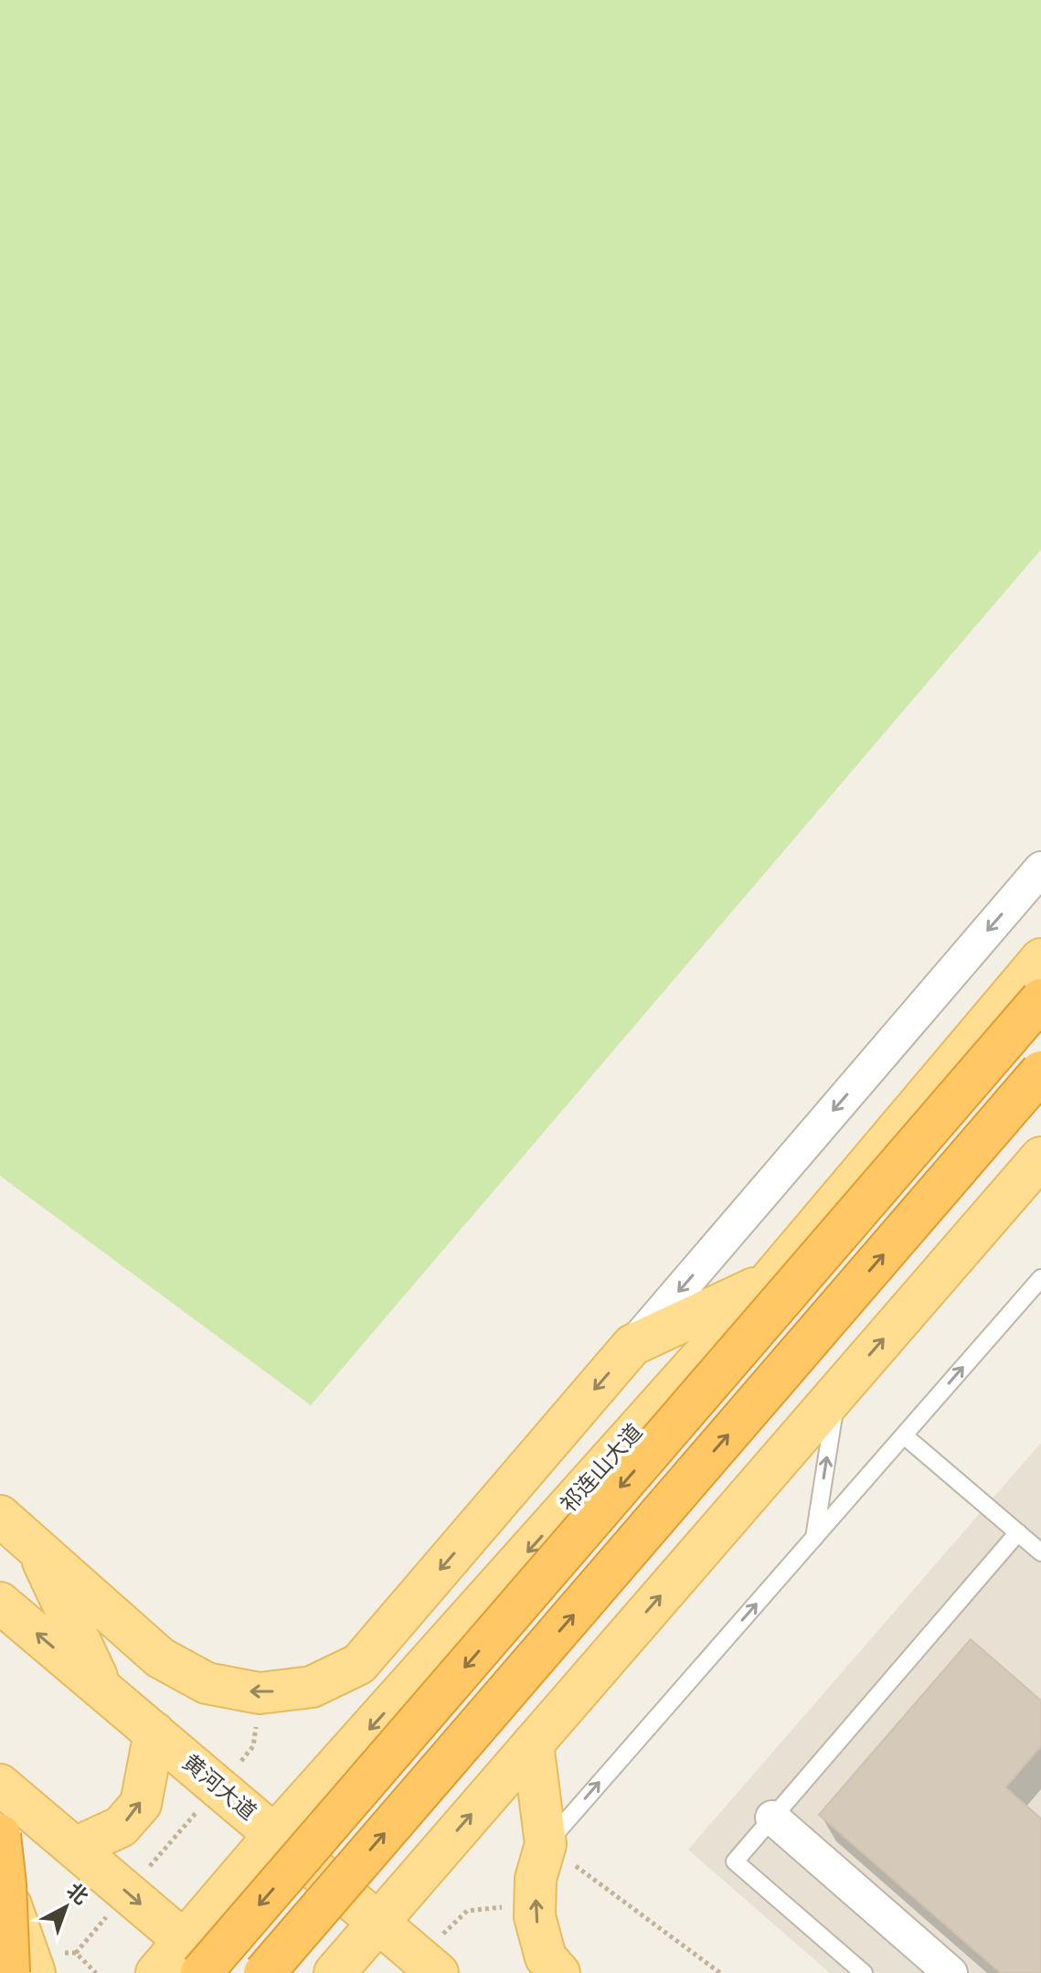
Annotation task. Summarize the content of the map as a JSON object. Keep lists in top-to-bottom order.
{
  "streets": {
    "main road": ["祁连山大道", "黄河大道"]
  },
  "crossings": [
    ["祁连山大道", "黄河大道"]
  ],
  "north": "top right"
}
